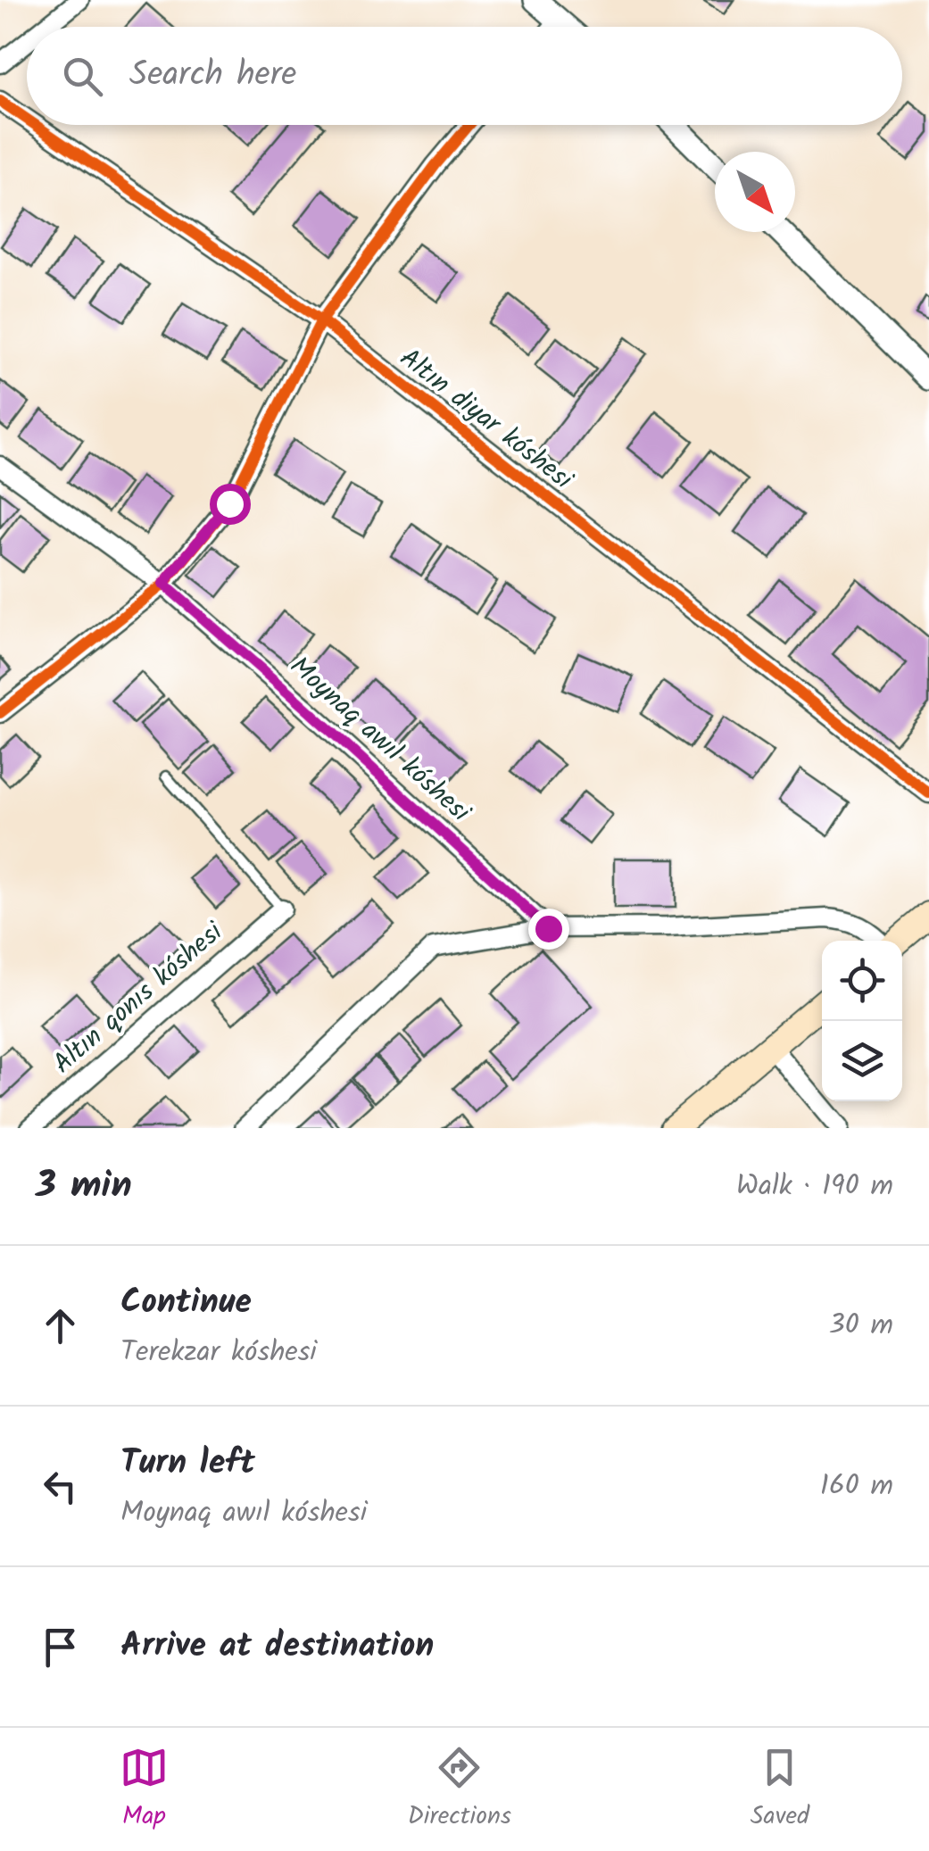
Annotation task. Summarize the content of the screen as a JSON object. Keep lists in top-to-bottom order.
{
  "streets": {
    "street": ["Altın diyar kóshesi", "Moynaq awıl kóshesi", "Altın qonıs kóshesi"]
  },
  "north": "bottom right",
  "page": {
    "search": "Search here",
    "heading": ["3 min", "Walk · 190 m"],
    "list": [
      ["Continue", "Terekzar kóshesi", "30 m"],
      ["Turn left", "Moynaq awıl kóshesi", "160 m"],
      "Arrive at destination"
    ],
    "nav": ["Map", "Directions", "Saved"]
  }
}
